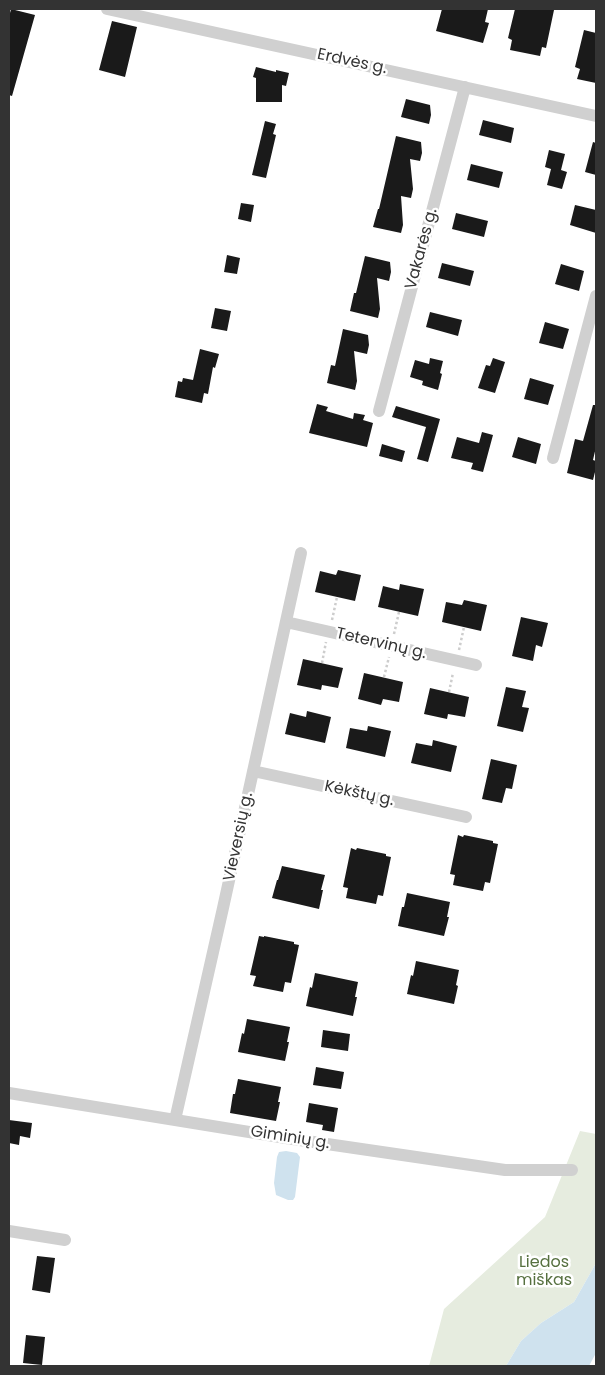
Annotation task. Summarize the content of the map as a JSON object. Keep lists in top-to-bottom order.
{
  "streets": {
    "street": [
      "Erdvės g.",
      "Vakarės g.",
      "Tetervinų g.",
      "Kėkštų g.",
      "Vieversių g.",
      "Giminių g."
    ]
  },
  "crossings": [
    ["Erdvės g.", "Vakarės g."],
    ["Tetervinų g.", "Vieversių g."],
    ["Kėkštų g.", "Vieversių g."],
    ["Vieversių g.", "Giminių g."]
  ],
  "parks": ["Liedos miškas"]
}
